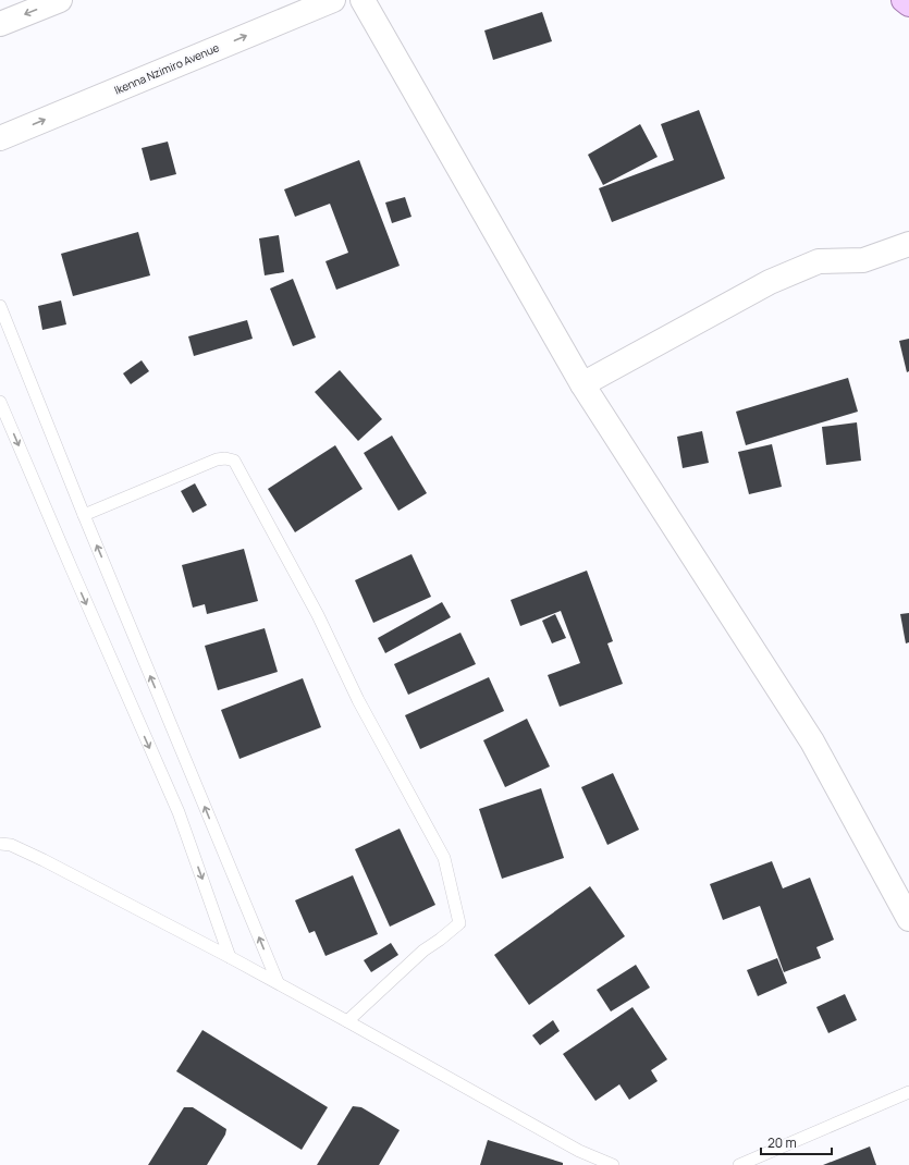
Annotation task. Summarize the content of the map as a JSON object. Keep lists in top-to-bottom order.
{
  "streets": {
    "street": ["Ikenna Nzimiro Avenue"]
  },
  "one_way": ["Ikenna Nzimiro Avenue"],
  "scale_bar": "20 m"
}
